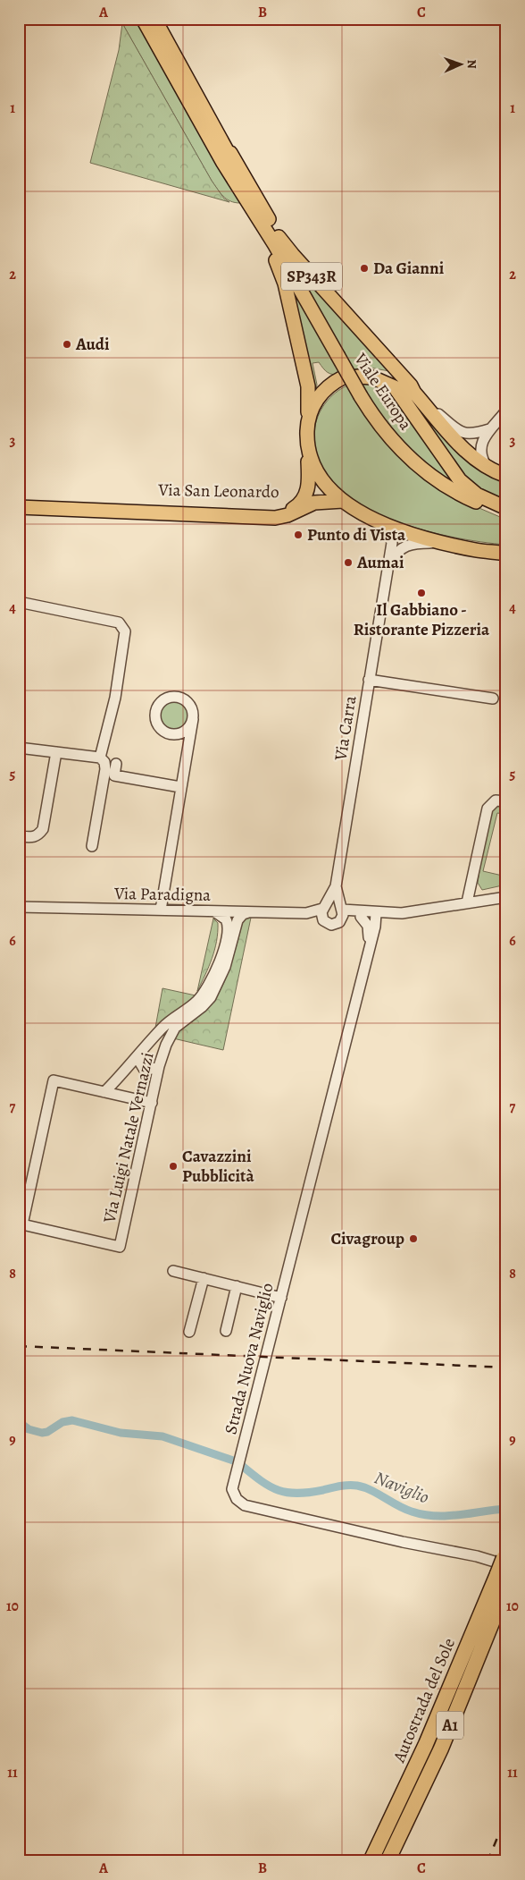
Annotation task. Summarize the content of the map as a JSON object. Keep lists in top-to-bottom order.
{
  "streets": {
    "highway": ["Autostrada del Sole", "A1"],
    "main road": ["SP343R", "Viale Europa", "Via San Leonardo"],
    "street": [
      "Via Carra",
      "Via Paradigna",
      "Via Luigi Natale Vernazzi",
      "Strada Nuova Naviglio"
    ]
  },
  "crossings": [
    ["SP343R", "Viale Europa"],
    ["Viale Europa", "Via San Leonardo"],
    ["Viale Europa", "Via Carra"],
    ["Via Carra", "Via Paradigna"],
    ["Via Paradigna", "Via Luigi Natale Vernazzi"],
    ["Strada Nuova Naviglio", "Autostrada del Sole"]
  ],
  "water": ["Naviglio"],
  "places": [
    "Da Gianni",
    "Audi",
    "Punto di Vista",
    "Aumai",
    "Il Gabbiano - Ristorante Pizzeria",
    "Cavazzini Pubblicità",
    "Civagroup"
  ],
  "north": "right",
  "grid": {
    "columns": ["A", "B", "C"],
    "rows": [
      "1",
      "2",
      "3",
      "4",
      "5",
      "6",
      "7",
      "8",
      "9",
      "10",
      "11"
    ]
  }
}
